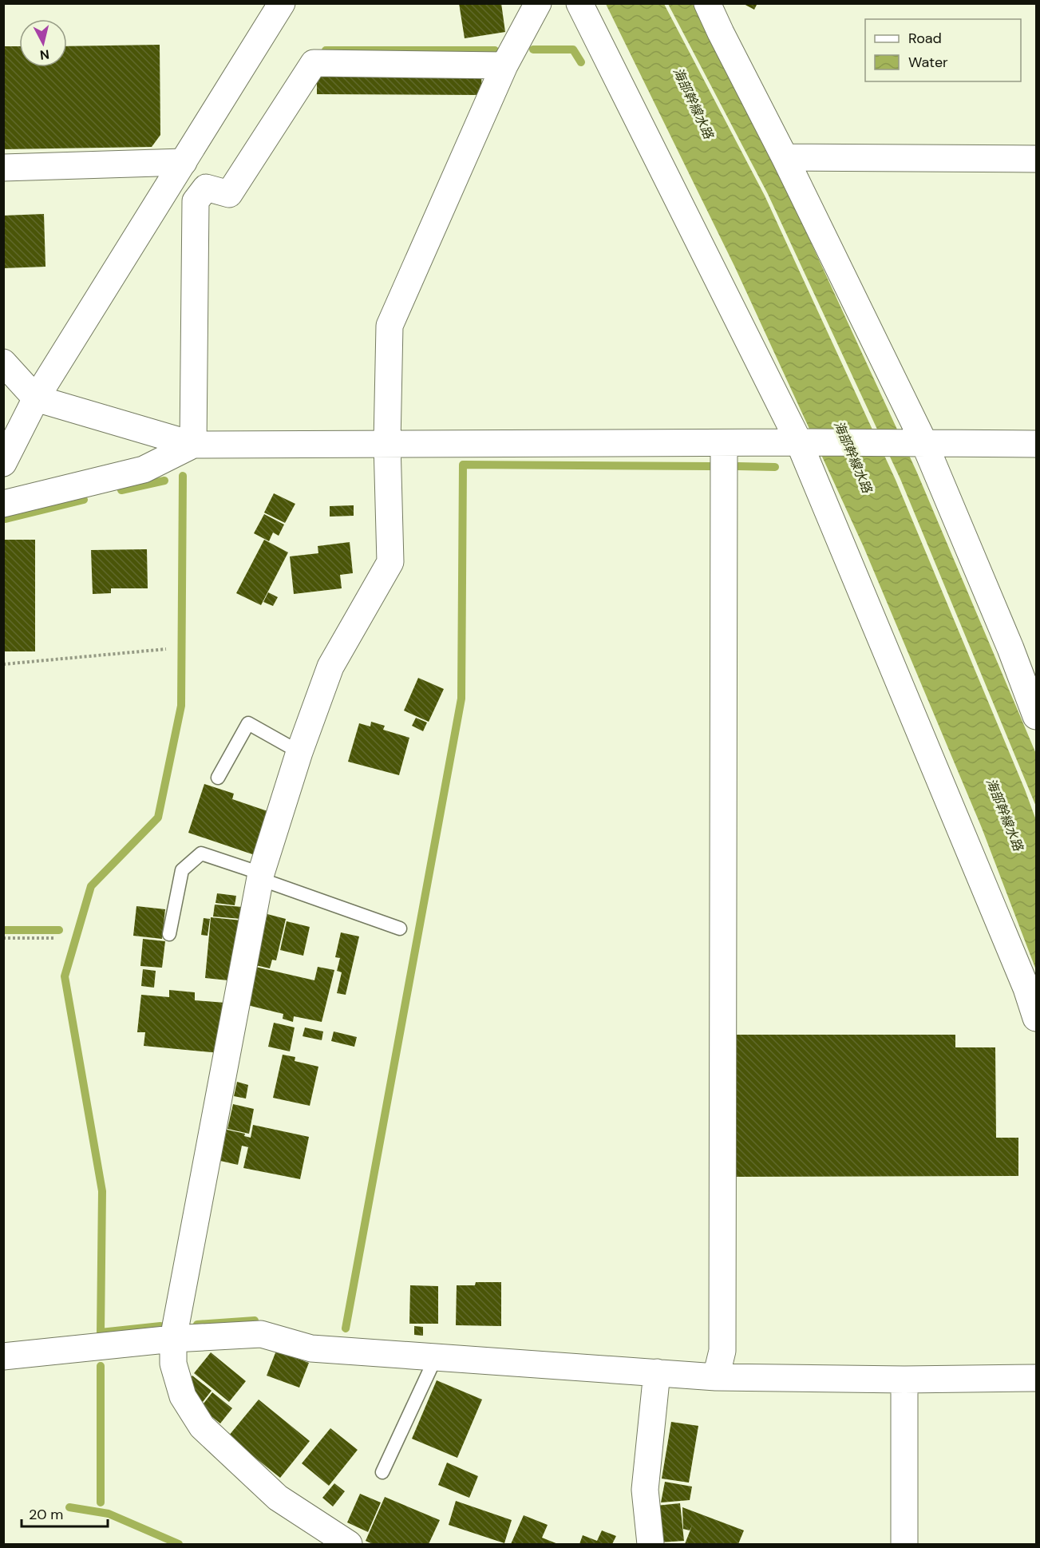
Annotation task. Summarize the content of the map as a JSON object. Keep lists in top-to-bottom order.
{
  "water": ["海部幹線水路"],
  "legend": ["Road", "Water"],
  "scale_bar": "20 m",
  "north": "bottom"
}
